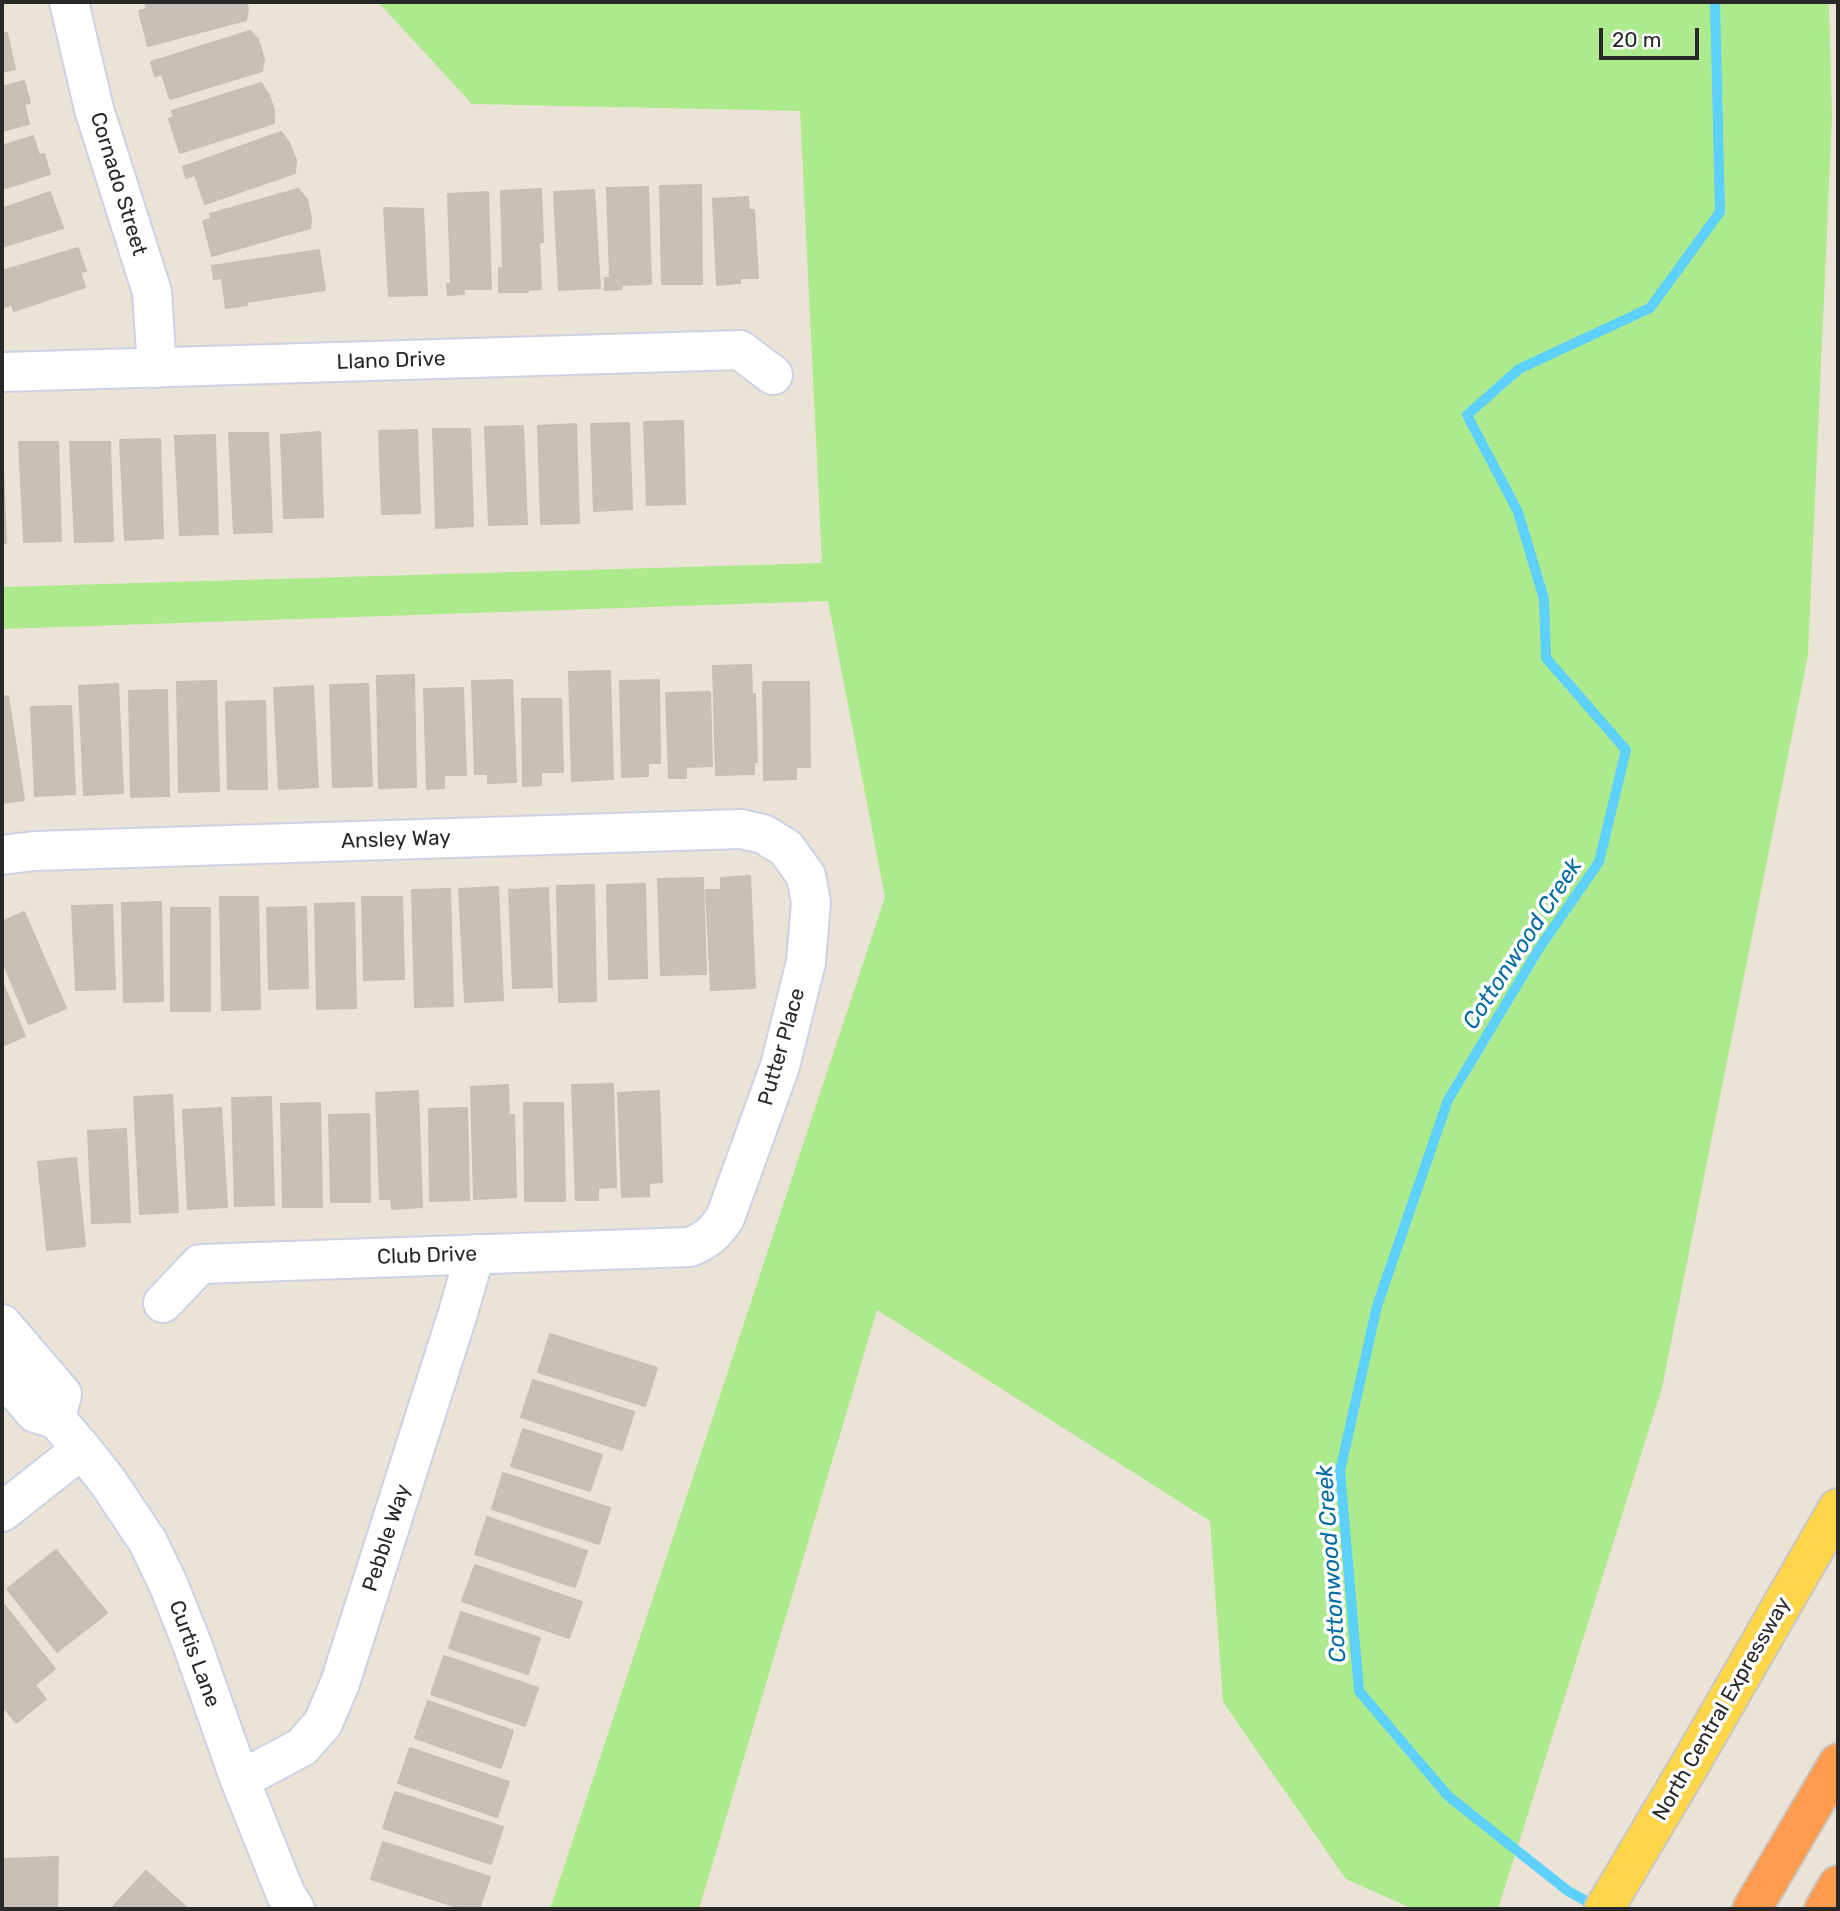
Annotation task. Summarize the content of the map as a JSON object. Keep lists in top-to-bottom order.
{
  "streets": {
    "main road": ["North Central Expressway"],
    "street": [
      "Cornado Street",
      "Llano Drive",
      "Ansley Way",
      "Putter Place",
      "Club Drive",
      "Pebble Way",
      "Curtis Lane"
    ]
  },
  "crossings": [
    ["Cornado Street", "Llano Drive"],
    ["Ansley Way", "Putter Place"],
    ["Putter Place", "Club Drive"],
    ["Club Drive", "Pebble Way"],
    ["Pebble Way", "Curtis Lane"]
  ],
  "water": ["Cottonwood Creek"],
  "scale_bar": "20 m"
}
